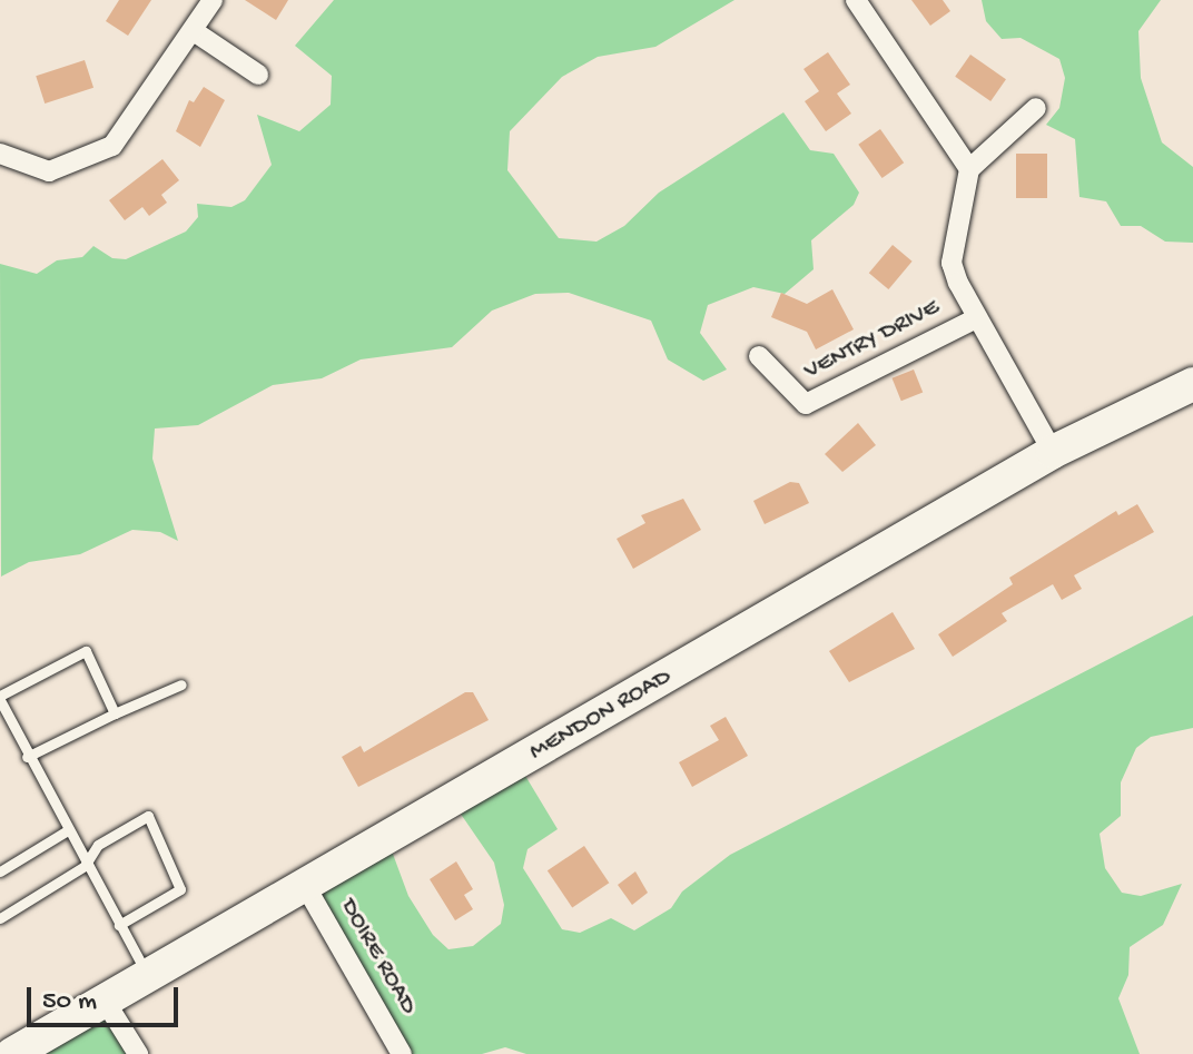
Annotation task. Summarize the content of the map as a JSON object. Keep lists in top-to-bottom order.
{
  "streets": {
    "main road": ["MENDON ROAD"],
    "street": ["VENTRY DRIVE", "DOIRE ROAD"]
  },
  "crossings": [
    ["MENDON ROAD", "DOIRE ROAD"]
  ],
  "scale_bar": "50 m"
}
